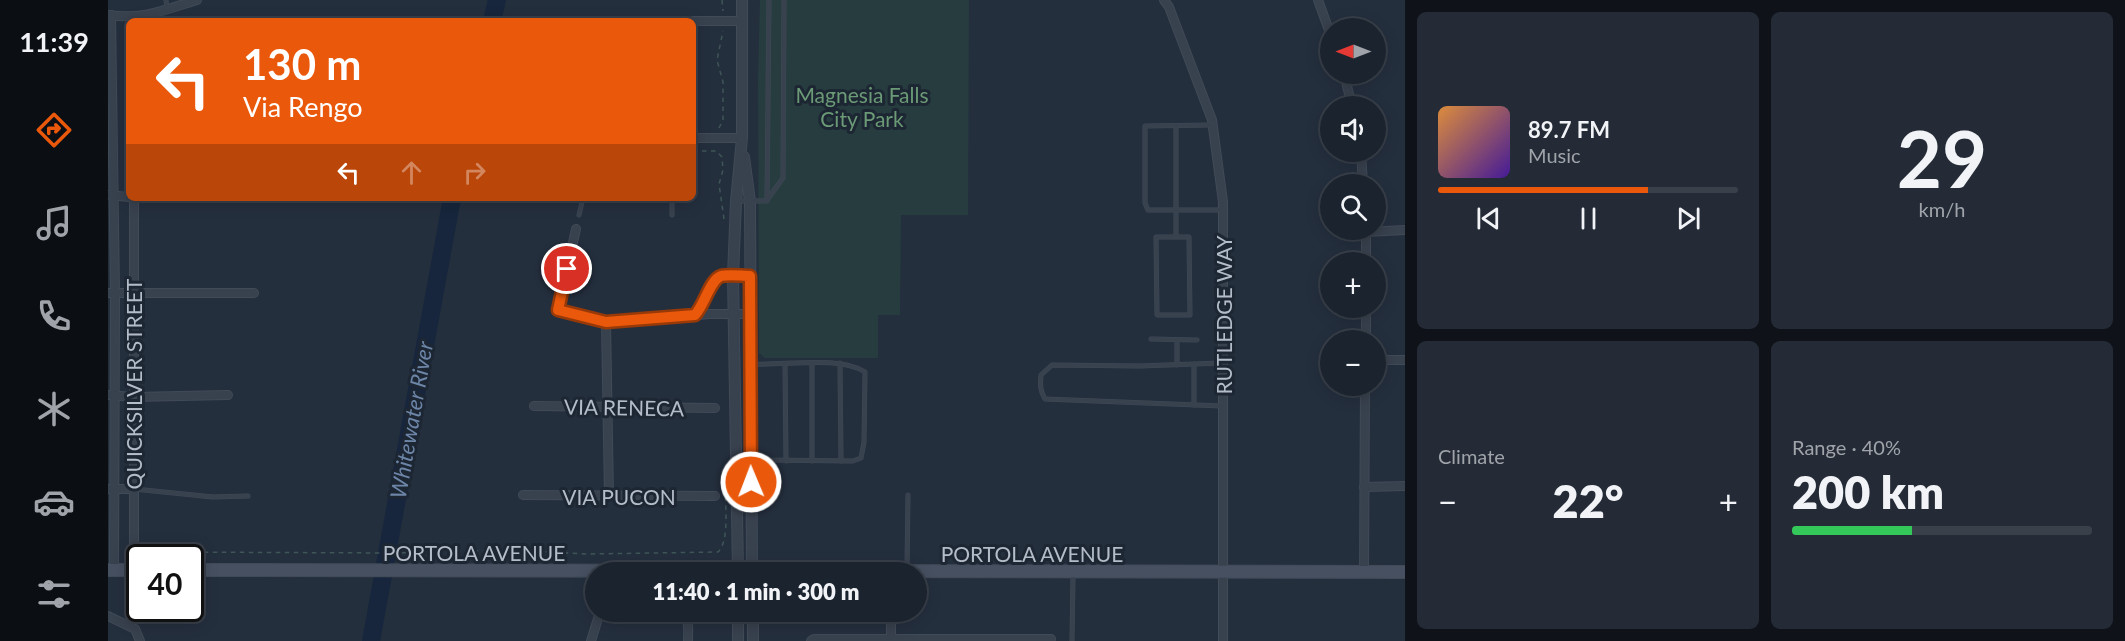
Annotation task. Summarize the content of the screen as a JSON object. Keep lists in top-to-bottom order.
{
  "streets": {
    "main road": ["PORTOLA AVENUE"],
    "street": [
      "RUTLEDGE WAY",
      "QUICKSILVER STREET",
      "VIA RENECA",
      "VIA PUCON"
    ]
  },
  "crossings": [
    ["RUTLEDGE WAY", "PORTOLA AVENUE"]
  ],
  "water": ["Whitewater River"],
  "parks": ["Magnesia Falls City Park"],
  "north": "left",
  "page": {
    "tabs": "11:39",
    "tile": [
      ["29", "km/h"],
      "Climate",
      ["Range · 40%", "200 km"]
    ],
    "map_buttons": ["+", "−"],
    "turn": ["130 m", "Via Rengo"],
    "song": ["89.7 FM", "Music"],
    "heat": ["−", "22°", "+"],
    "limit": "40",
    "trip": "11:40 · 1 min · 300 m"
  }
}
